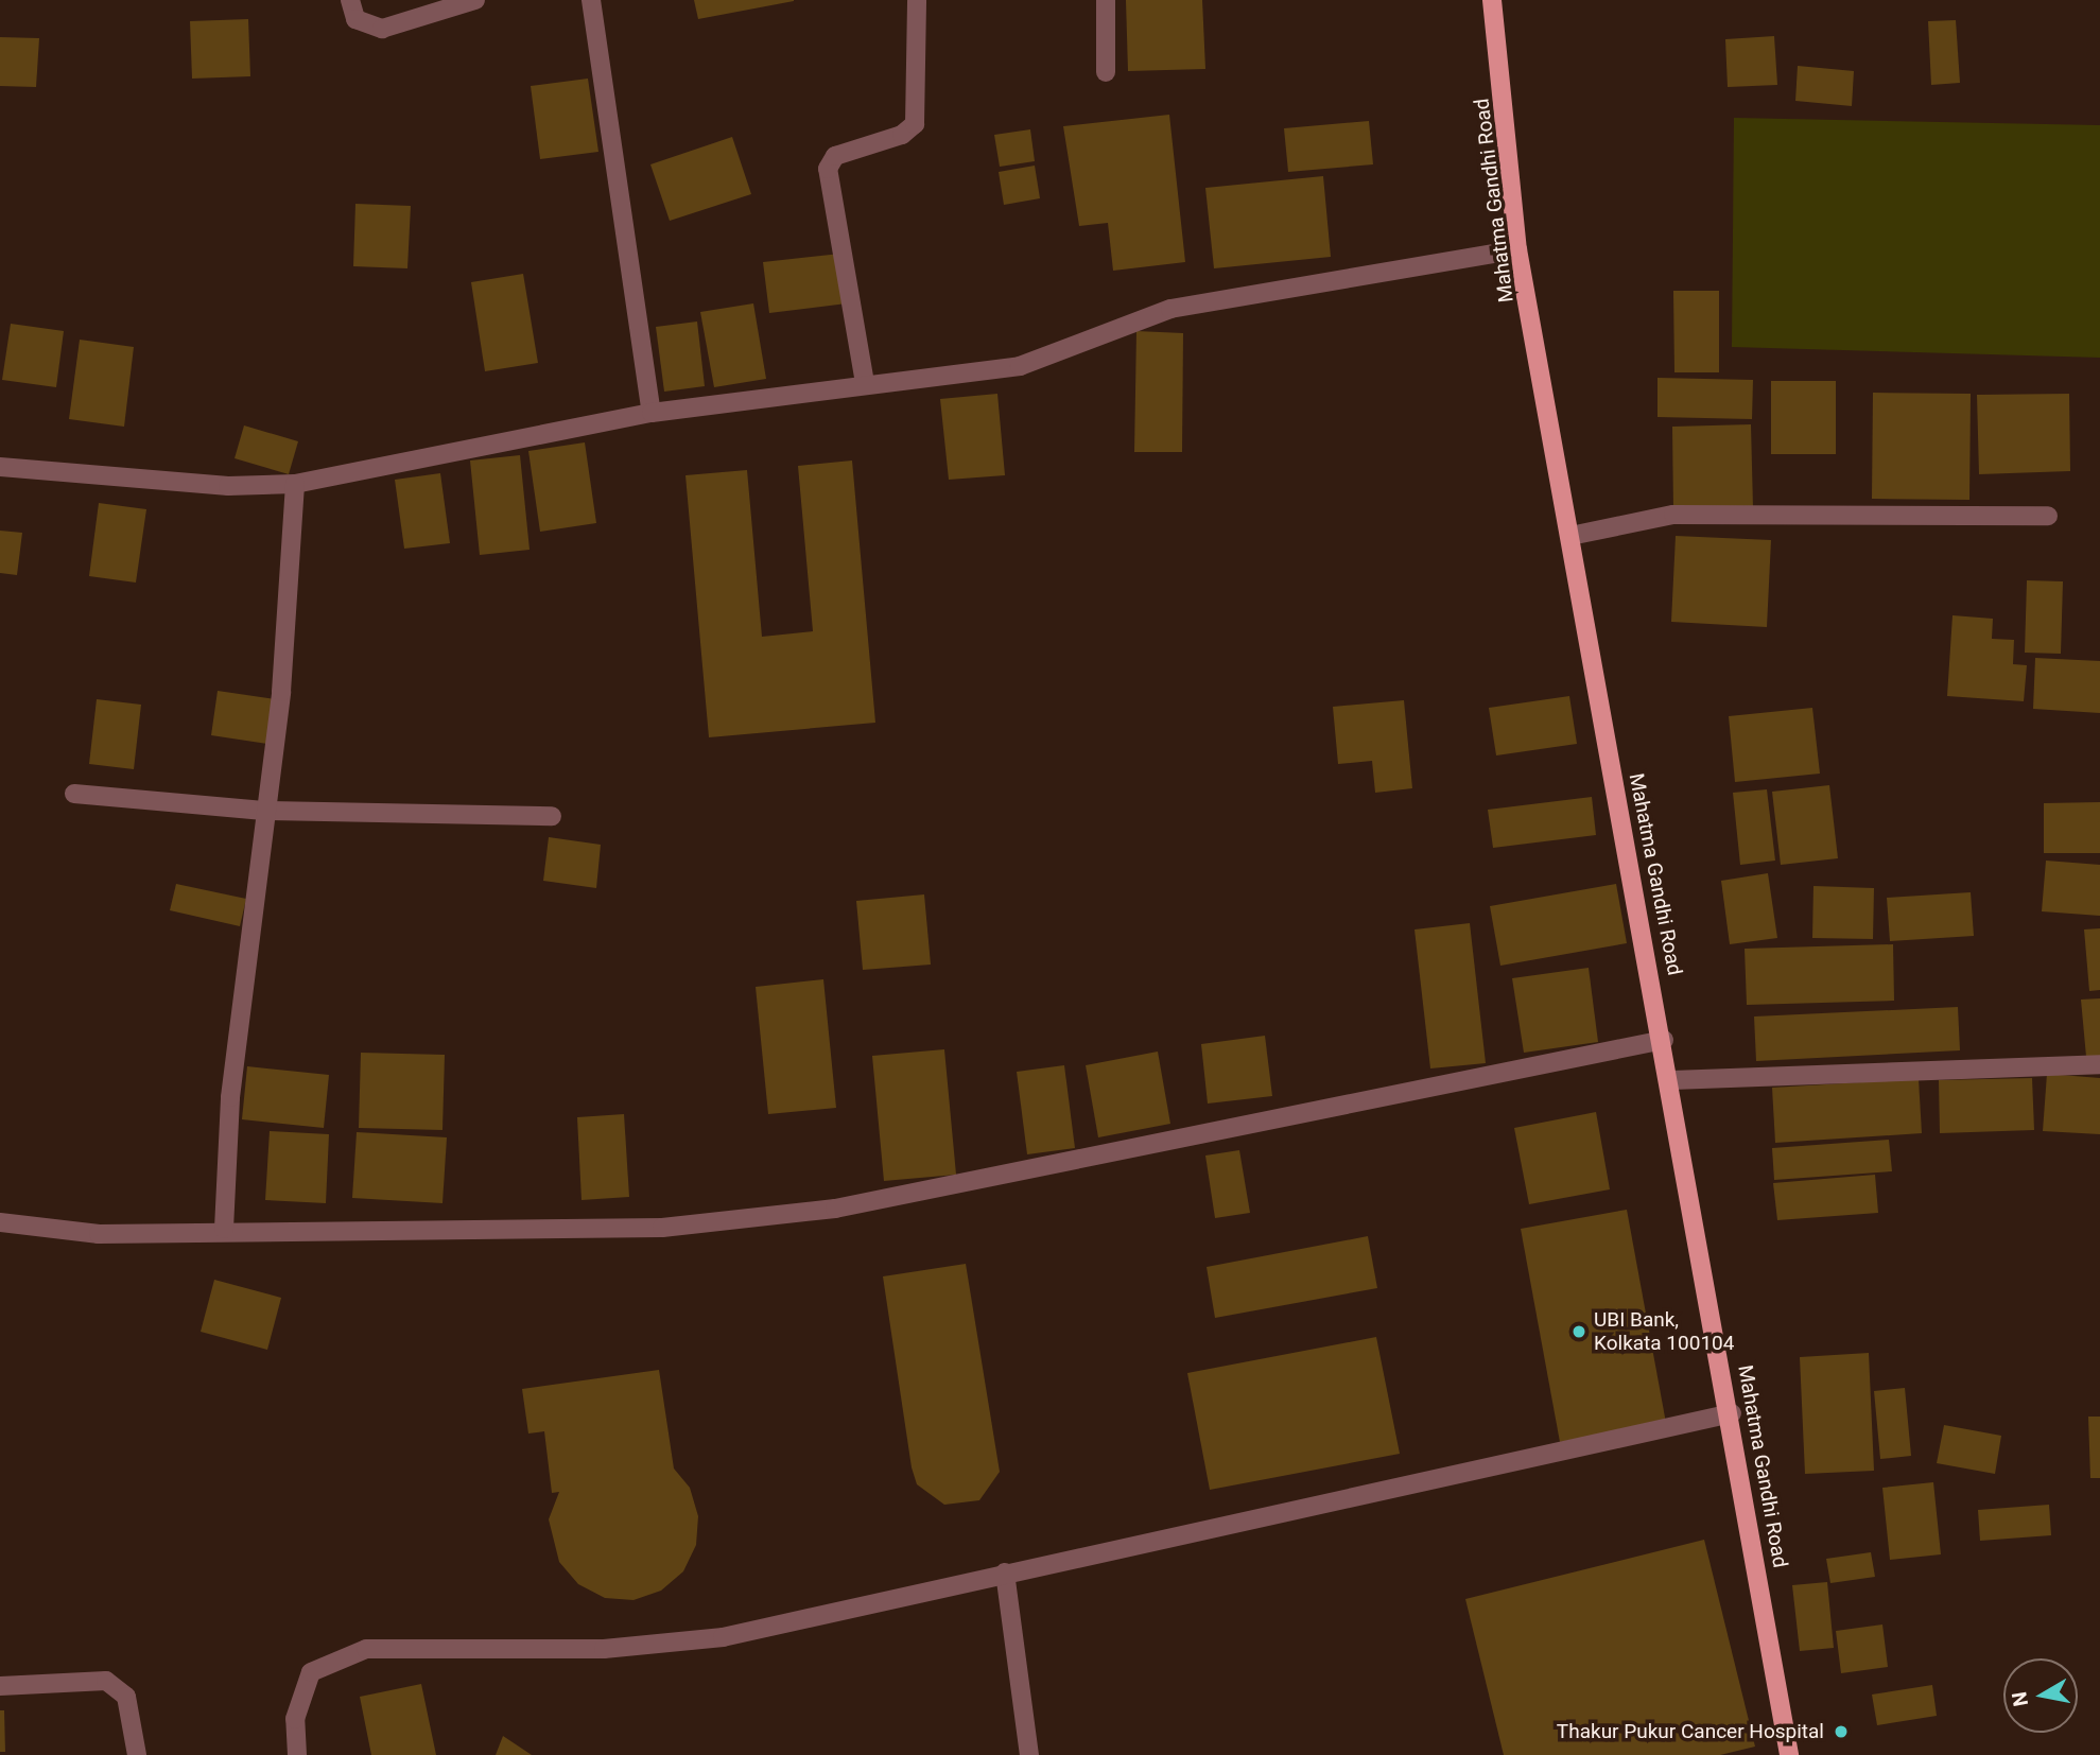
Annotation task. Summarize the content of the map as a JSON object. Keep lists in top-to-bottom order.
{
  "streets": {
    "main road": ["Mahatma Gandhi Road"]
  },
  "places": ["UBI Bank, Kolkata 100104", "Thakur Pukur Cancer Hospital"],
  "north": "left"
}
